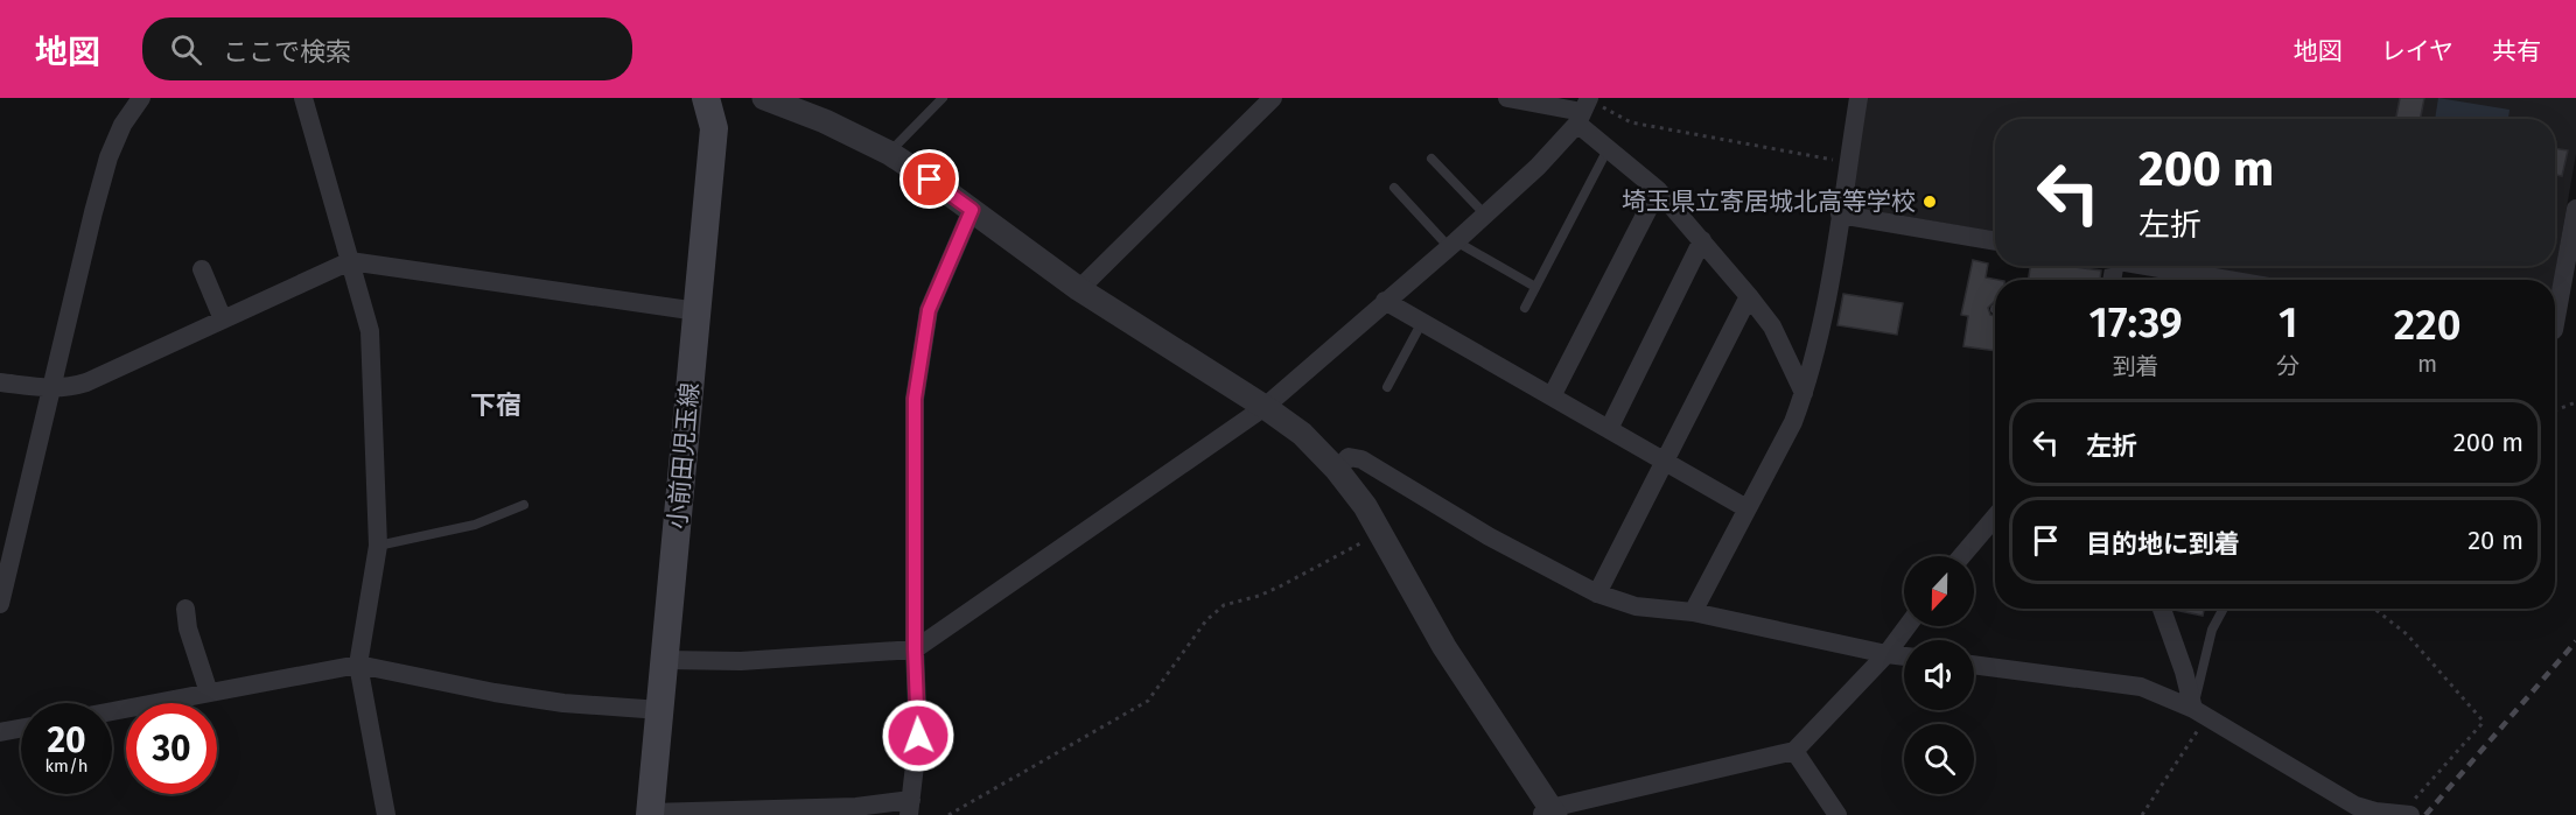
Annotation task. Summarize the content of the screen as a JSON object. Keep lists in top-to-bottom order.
{
  "streets": {
    "main road": ["小前田児玉線"]
  },
  "districts": ["下宿"],
  "places": ["埼玉県立寄居城北高等学校"],
  "north": "bottom",
  "page": {
    "header": "地図",
    "search": "ここで検索",
    "nav": ["地図", "レイヤ", "共有"],
    "turn": ["200 m", "左折"],
    "eta": [
      "17:39",
      "到着",
      "1",
      "分",
      "220",
      "m"
    ],
    "list": [
      {
        "name": "左折",
        "value": "200 m"
      },
      {
        "name": "目的地に到着",
        "value": "20 m"
      }
    ],
    "speed": "20 km/h",
    "limit": "30"
  }
}
